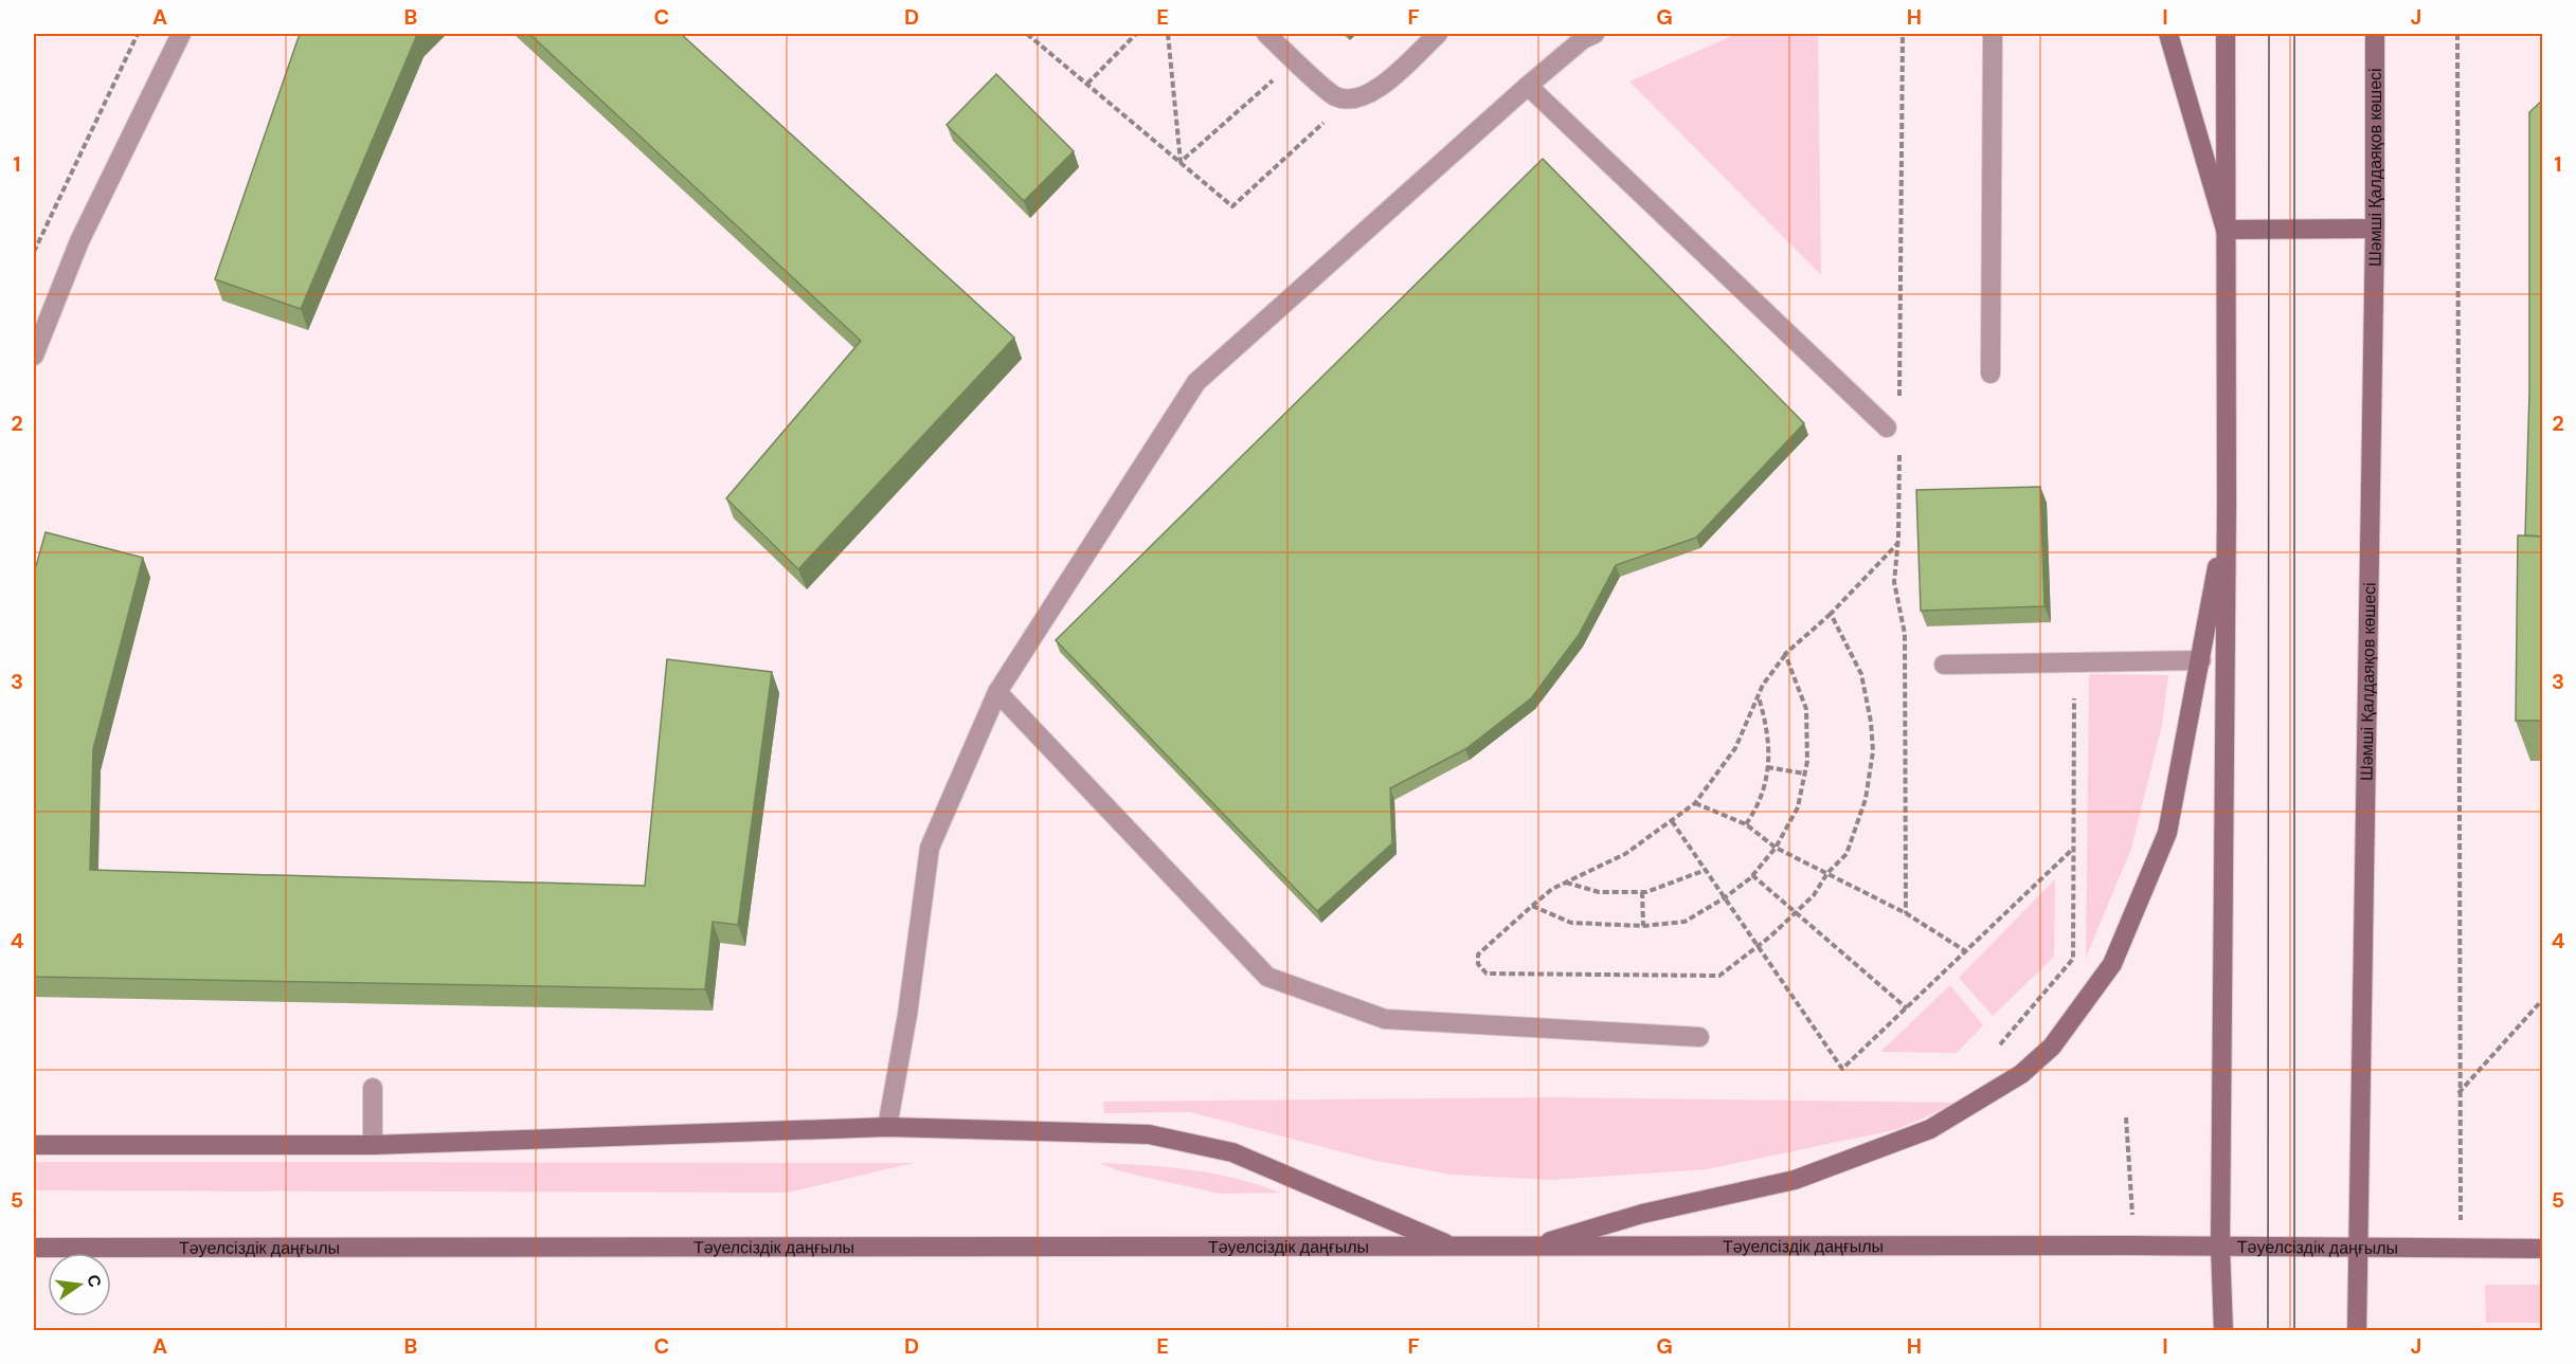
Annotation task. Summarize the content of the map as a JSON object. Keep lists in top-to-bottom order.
{
  "streets": {
    "main road": ["Шәмші Қалдаяқов көшесі", "Тәуелсіздік даңғылы"]
  },
  "crossings": [
    ["Шәмші Қалдаяқов көшесі", "Тәуелсіздік даңғылы"]
  ],
  "north": "right",
  "grid": {
    "columns": [
      "A",
      "B",
      "C",
      "D",
      "E",
      "F",
      "G",
      "H",
      "I",
      "J"
    ],
    "rows": [
      "1",
      "2",
      "3",
      "4",
      "5"
    ]
  }
}
